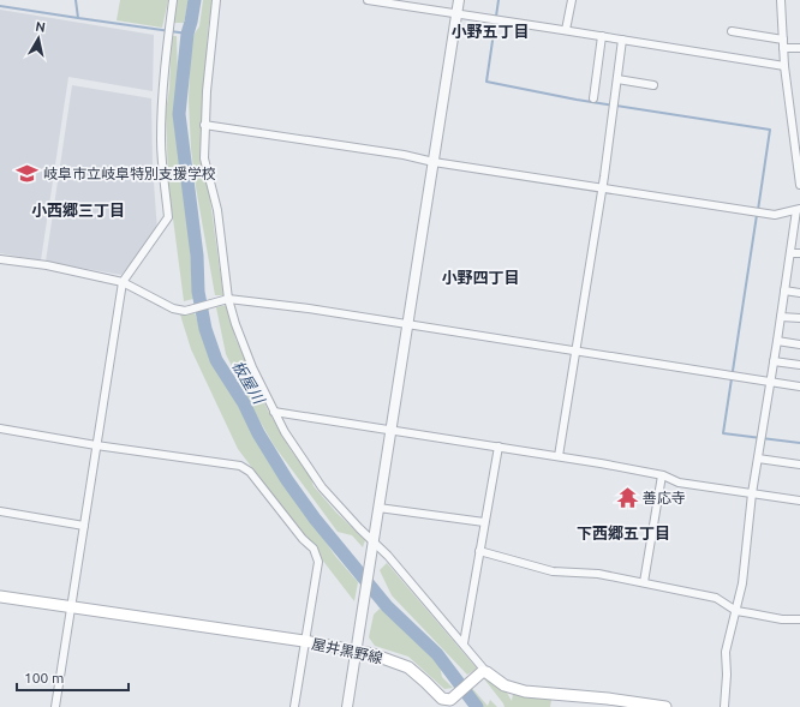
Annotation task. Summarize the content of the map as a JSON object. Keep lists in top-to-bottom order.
{
  "streets": {
    "main road": ["屋井黒野線"]
  },
  "districts": [
    "小野五丁目",
    "小西郷三丁目",
    "小野四丁目",
    "下西郷五丁目"
  ],
  "water": ["板屋川"],
  "places": {
    "school or university": ["岐阜市立岐阜特別支援学校"],
    "temple": ["善応寺"]
  },
  "scale_bar": "100 m",
  "north": "top"
}
